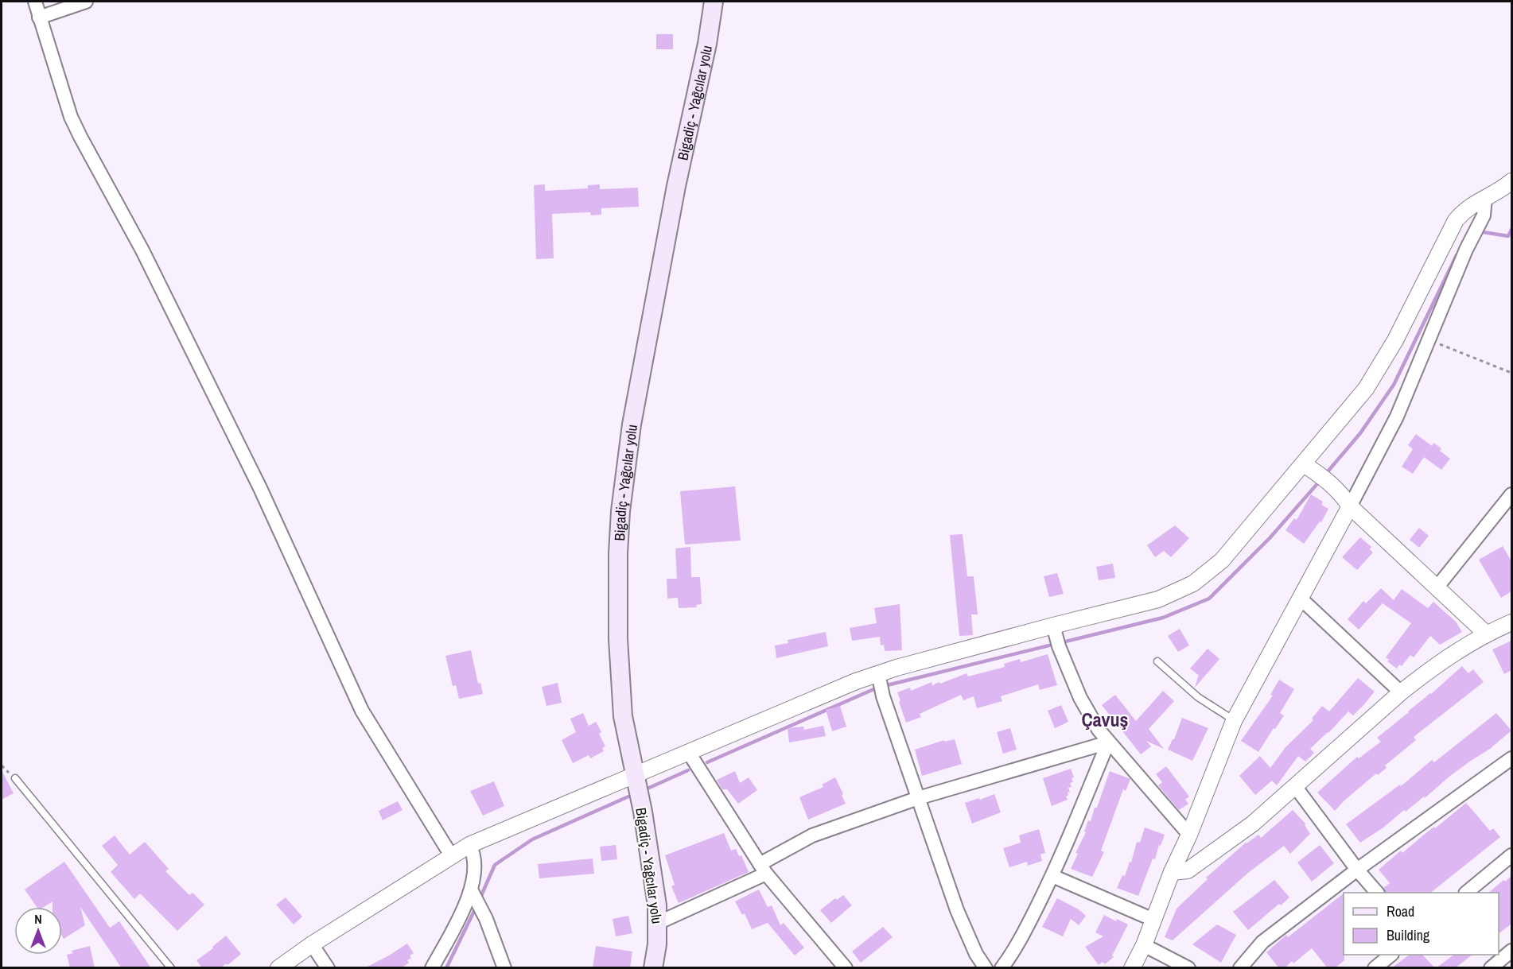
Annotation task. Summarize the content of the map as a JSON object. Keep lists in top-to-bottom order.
{
  "streets": {
    "main road": ["Bigadiç - Yağcılar yolu"]
  },
  "districts": ["Çavuş"],
  "legend": ["Road", "Building"],
  "north": "top"
}
